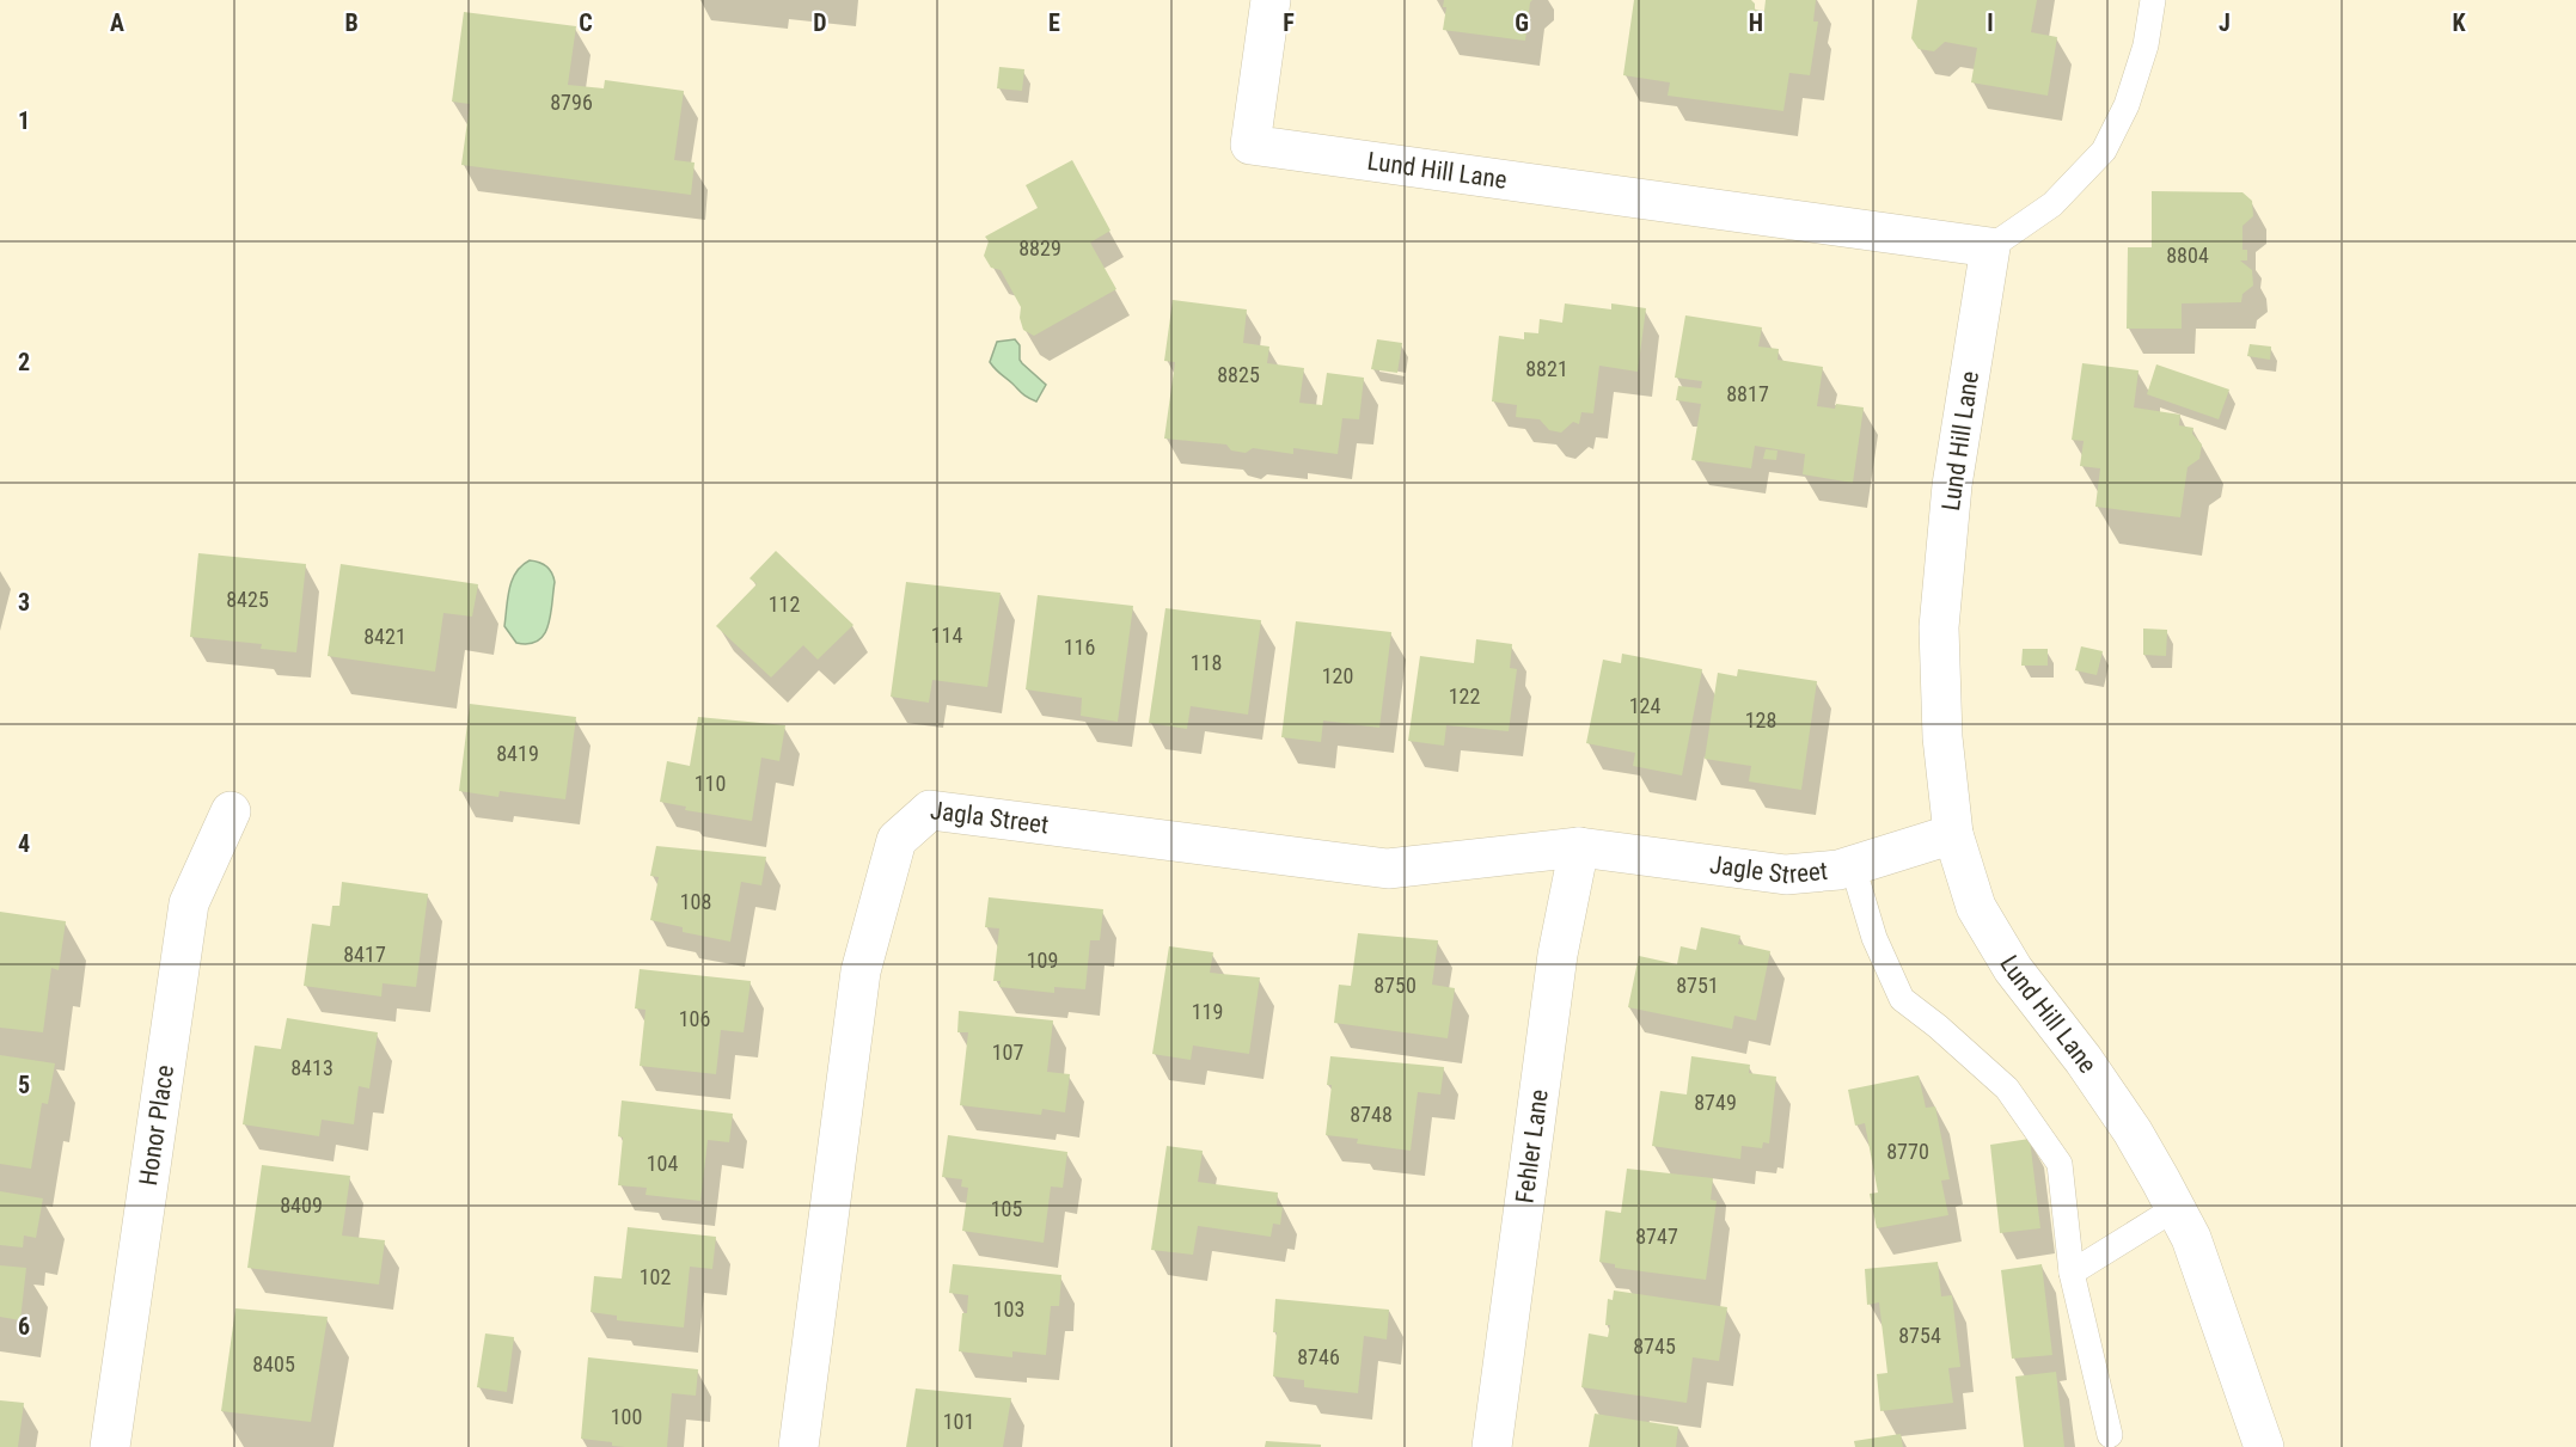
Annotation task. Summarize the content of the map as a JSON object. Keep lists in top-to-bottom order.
{
  "streets": {
    "street": [
      "Lund Hill Lane",
      "Jagla Street",
      "Jagle Street",
      "Honor Place",
      "Fehler Lane"
    ]
  },
  "crossings": [
    ["Lund Hill Lane", "Jagle Street"],
    ["Jagla Street", "Jagle Street"],
    ["Jagla Street", "Fehler Lane"],
    ["Jagle Street", "Fehler Lane"]
  ],
  "house_numbers": [
    "8796",
    "8829",
    "8804",
    "8821",
    "8825",
    "8817",
    "8425",
    "112",
    "114",
    "8421",
    "116",
    "118",
    "120",
    "122",
    "124",
    "128",
    "8419",
    "110",
    "108",
    "8417",
    "109",
    "8750",
    "8751",
    "119",
    "106",
    "107",
    "8413",
    "8749",
    "8748",
    "8770",
    "104",
    "8409",
    "105",
    "8747",
    "102",
    "103",
    "8754",
    "8745",
    "8746",
    "8405",
    "100",
    "101"
  ],
  "grid": {
    "columns": [
      "A",
      "B",
      "C",
      "D",
      "E",
      "F",
      "G",
      "H",
      "I",
      "J",
      "K"
    ],
    "rows": [
      "1",
      "2",
      "3",
      "4",
      "5",
      "6"
    ]
  }
}
